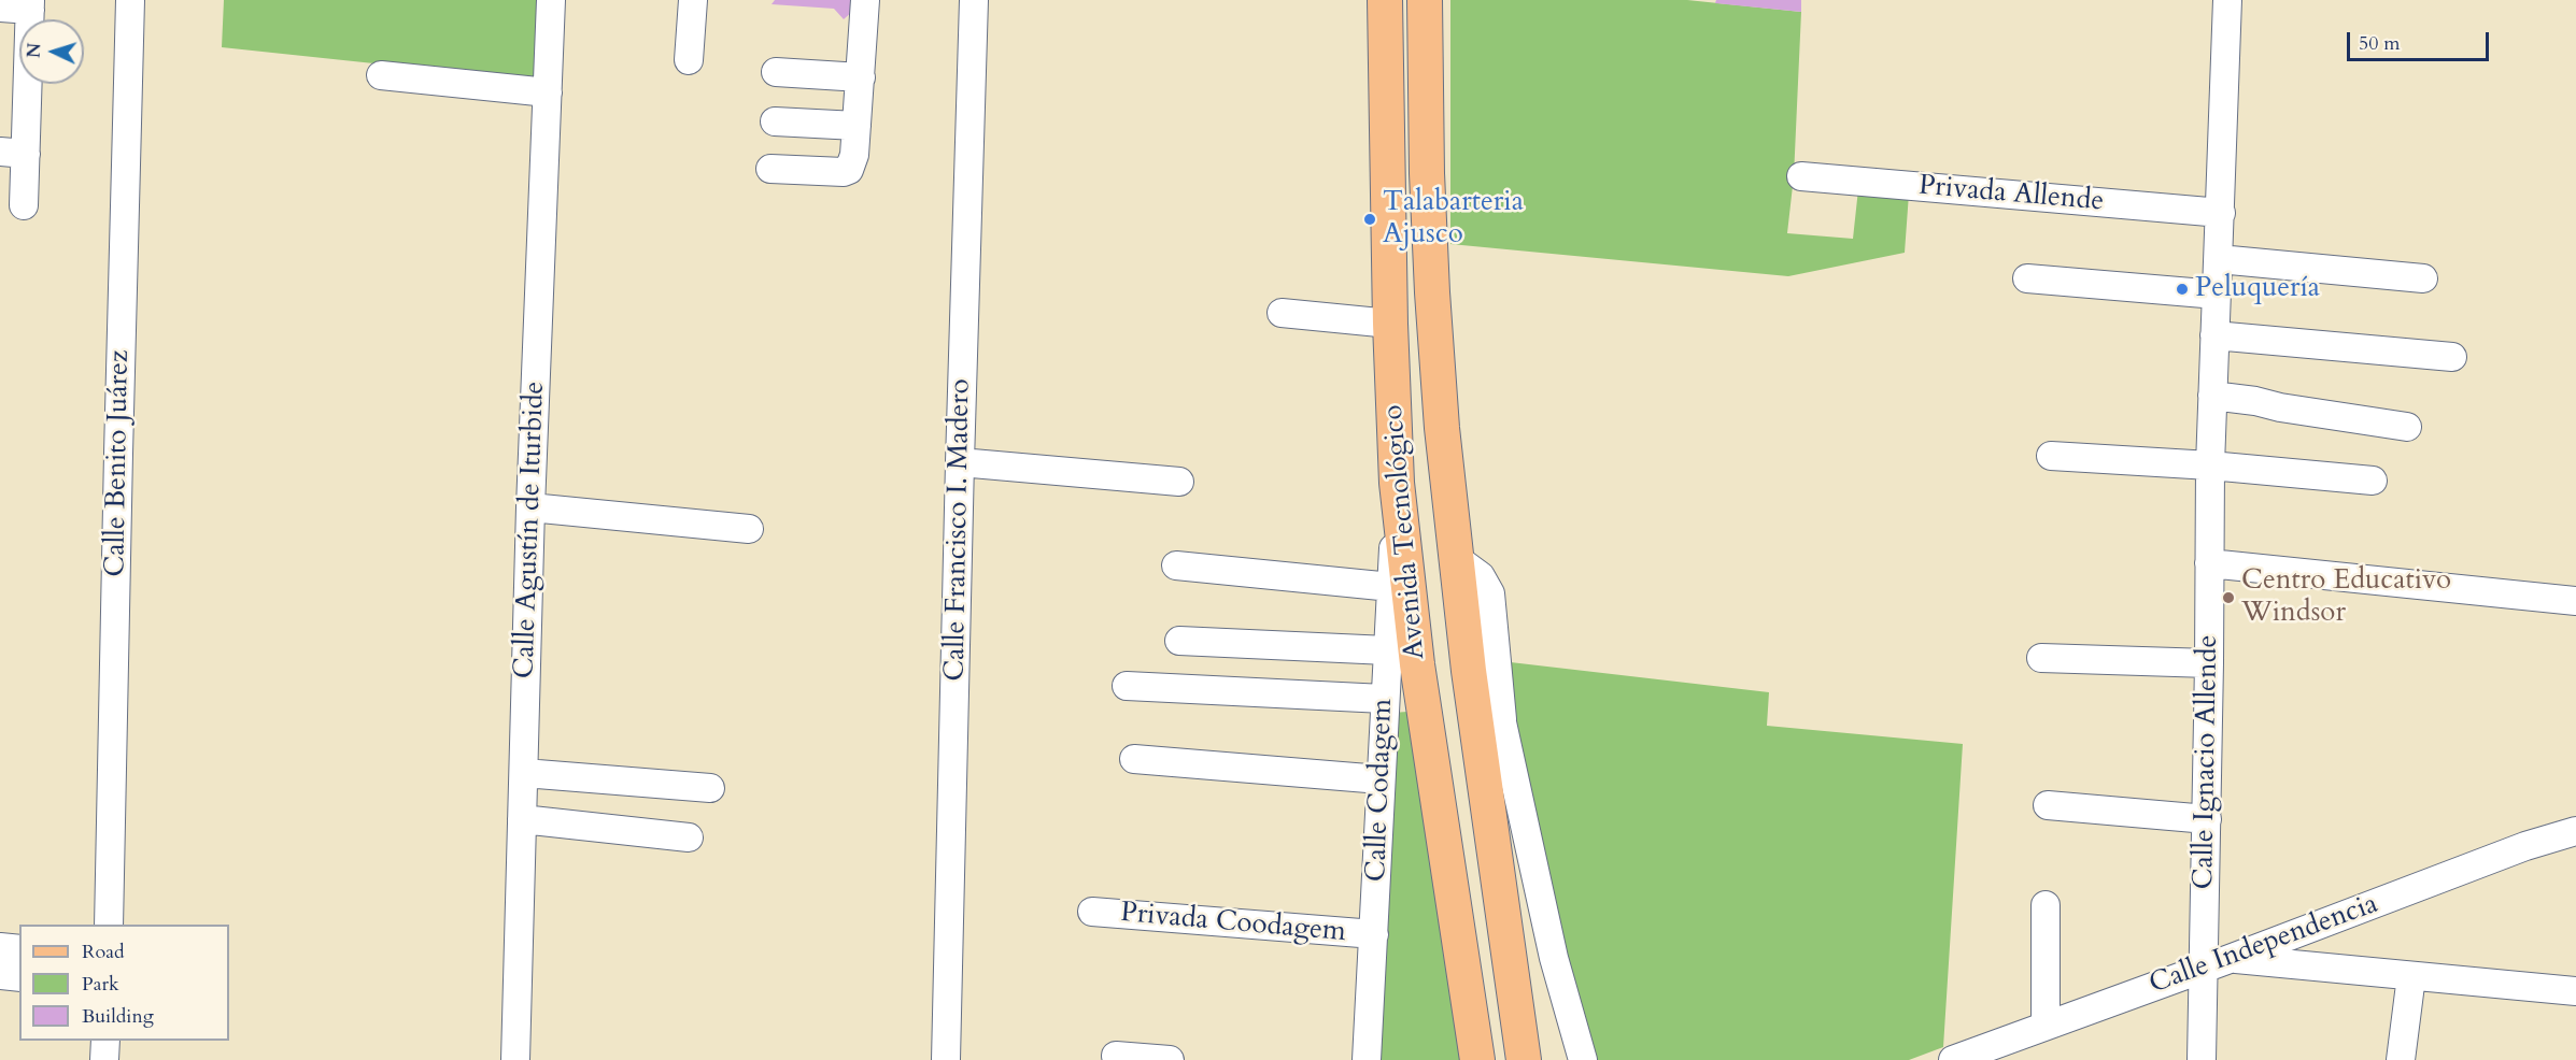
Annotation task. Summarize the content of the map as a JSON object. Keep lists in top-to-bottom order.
{
  "streets": {
    "main road": ["Avenida Tecnológico"],
    "street": [
      "Privada Allende",
      "Calle Benito Juárez",
      "Calle Agustín de Iturbide",
      "Calle Francisco I. Madero",
      "Calle Ignacio Allende",
      "Calle Codagem",
      "Privada Coodagem",
      "Calle Independencia"
    ]
  },
  "crossings": [
    ["Privada Allende", "Calle Ignacio Allende"],
    ["Avenida Tecnológico", "Calle Codagem"],
    ["Calle Ignacio Allende", "Calle Independencia"],
    ["Calle Codagem", "Privada Coodagem"]
  ],
  "places": ["Talabarteria Ajusco", "Peluquería", "Centro Educativo Windsor"],
  "legend": ["Road", "Park", "Building"],
  "scale_bar": "50 m",
  "north": "left"
}
